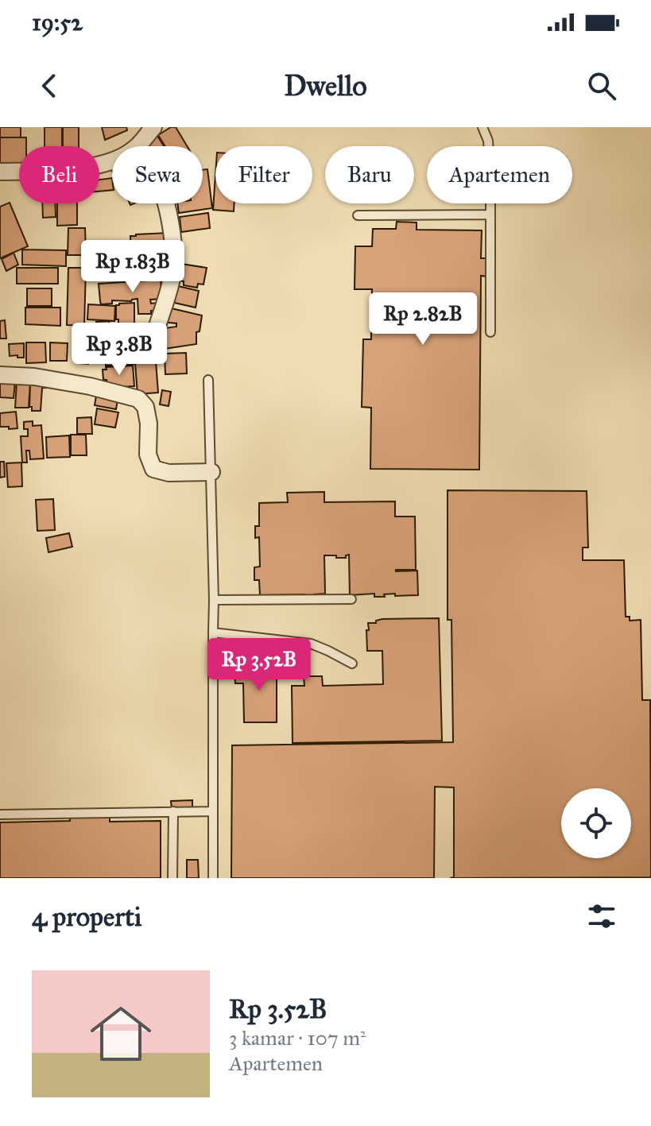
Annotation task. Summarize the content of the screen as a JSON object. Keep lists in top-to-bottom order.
{
  "page": {
    "status": "19:52",
    "header": "Dwello",
    "chip": [
      "Beli",
      "Sewa",
      "Filter",
      "Baru",
      "Apartemen"
    ],
    "price": [
      "Rp 1.83B",
      "Rp 2.82B",
      "Rp 3.8B",
      "Rp 3.52B"
    ],
    "heading": "4 properti",
    "list": [
      {
        "name": "Rp 3.52B",
        "note": "3 kamar · 107 m² · Apartemen"
      }
    ]
  }
}
